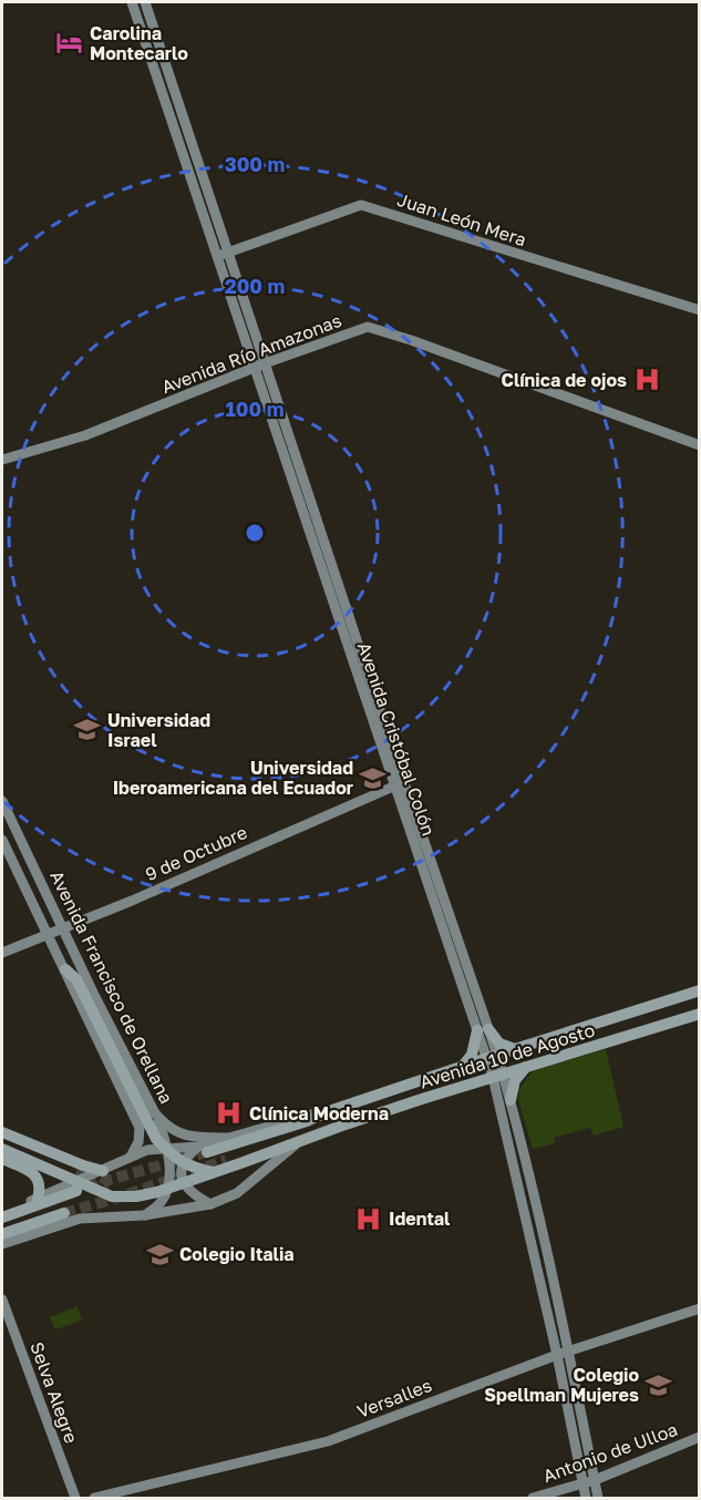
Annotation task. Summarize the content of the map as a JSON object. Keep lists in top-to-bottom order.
{
  "streets": {
    "main road": ["Avenida 10 de Agosto"],
    "street": [
      "Juan León Mera",
      "Avenida Río Amazonas",
      "Avenida Cristóbal Colón",
      "9 de Octubre",
      "Avenida Francisco de Orellana",
      "Selva Alegre",
      "Versalles",
      "Antonio de Ulloa"
    ]
  },
  "crossings": [
    ["Juan León Mera", "Avenida Cristóbal Colón"],
    ["Avenida Río Amazonas", "Avenida Cristóbal Colón"],
    ["Avenida Cristóbal Colón", "9 de Octubre"],
    ["Avenida Cristóbal Colón", "Avenida 10 de Agosto"],
    ["Avenida Cristóbal Colón", "Versalles"],
    ["Avenida Cristóbal Colón", "Antonio de Ulloa"],
    ["9 de Octubre", "Avenida Francisco de Orellana"],
    ["Avenida Francisco de Orellana", "Avenida 10 de Agosto"]
  ],
  "places": {
    "hotel": ["Carolina Montecarlo"],
    "hospital": ["Clínica de ojos", "Clínica Moderna", "Idental"],
    "school or university": [
      "Universidad Israel",
      "Universidad Iberoamericana del Ecuador",
      "Colegio Italia",
      "Colegio Spellman Mujeres"
    ]
  },
  "rings": ["300 m", "200 m", "100 m"]
}
